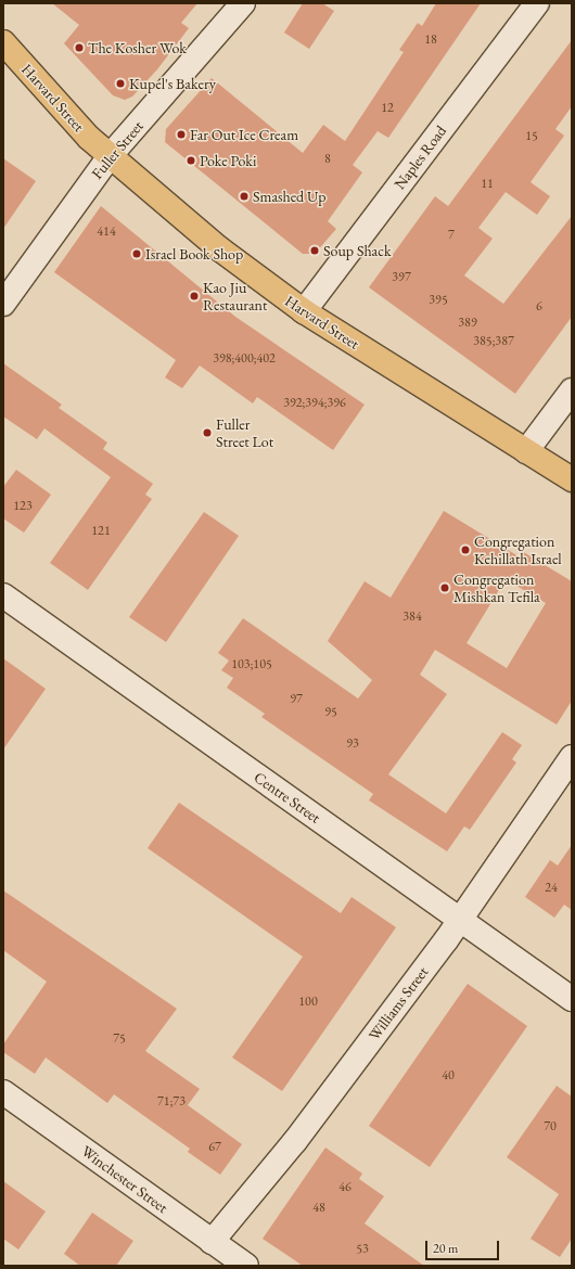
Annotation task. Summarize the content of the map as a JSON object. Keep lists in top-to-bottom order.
{
  "streets": {
    "main road": ["Harvard Street"],
    "street": [
      "Fuller Street",
      "Naples Road",
      "Centre Street",
      "Williams Street",
      "Winchester Street"
    ]
  },
  "crossings": [
    ["Harvard Street", "Fuller Street"],
    ["Harvard Street", "Naples Road"],
    ["Centre Street", "Williams Street"],
    ["Williams Street", "Winchester Street"]
  ],
  "places": [
    "The Kosher Wok",
    "Kupel's Bakery",
    "Far Out Ice Cream",
    "Poke Poki",
    "Smashed Up",
    "Soup Shack",
    "Israel Book Shop",
    "Kao Jiu Restaurant",
    "Fuller Street Lot",
    "Congregation Kehillath Israel",
    "Congregation Mishkan Tefila"
  ],
  "house_numbers": [
    "18",
    "12",
    "15",
    "8",
    "11",
    "414",
    "7",
    "397",
    "395",
    "6",
    "389",
    "385;387",
    "398;400;402",
    "392;394;396",
    "123",
    "121",
    "384",
    "103;105",
    "97",
    "95",
    "93",
    "24",
    "100",
    "75",
    "40",
    "71;73",
    "70",
    "67",
    "46",
    "48",
    "53"
  ],
  "scale_bar": "20 m"
}
